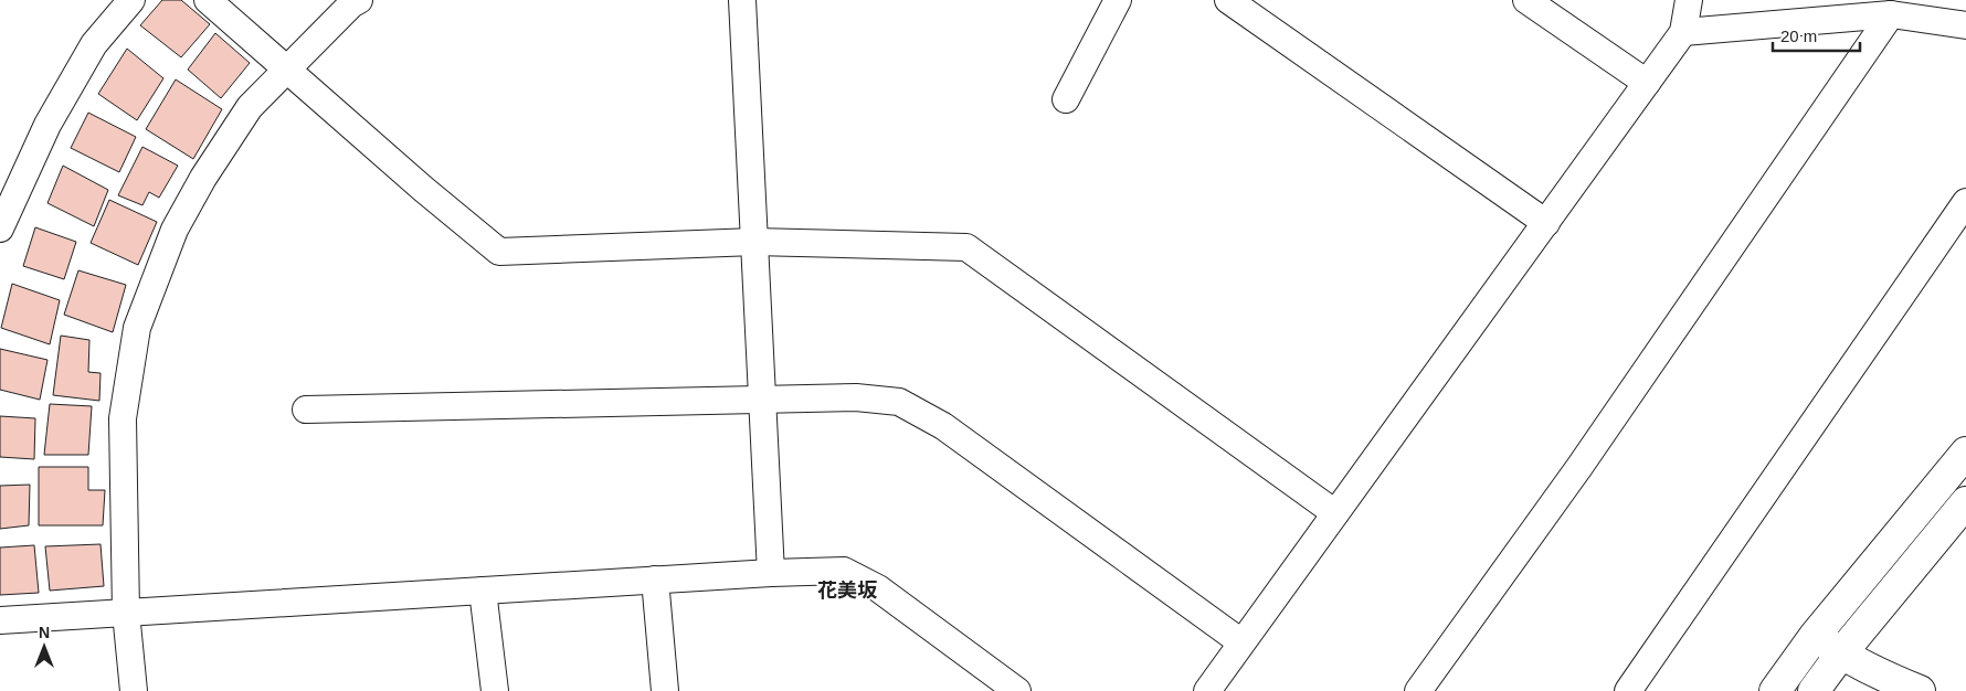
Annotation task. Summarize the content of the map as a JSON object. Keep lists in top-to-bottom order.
{
  "districts": ["花美坂"],
  "scale_bar": "20 m",
  "north": "top"
}
